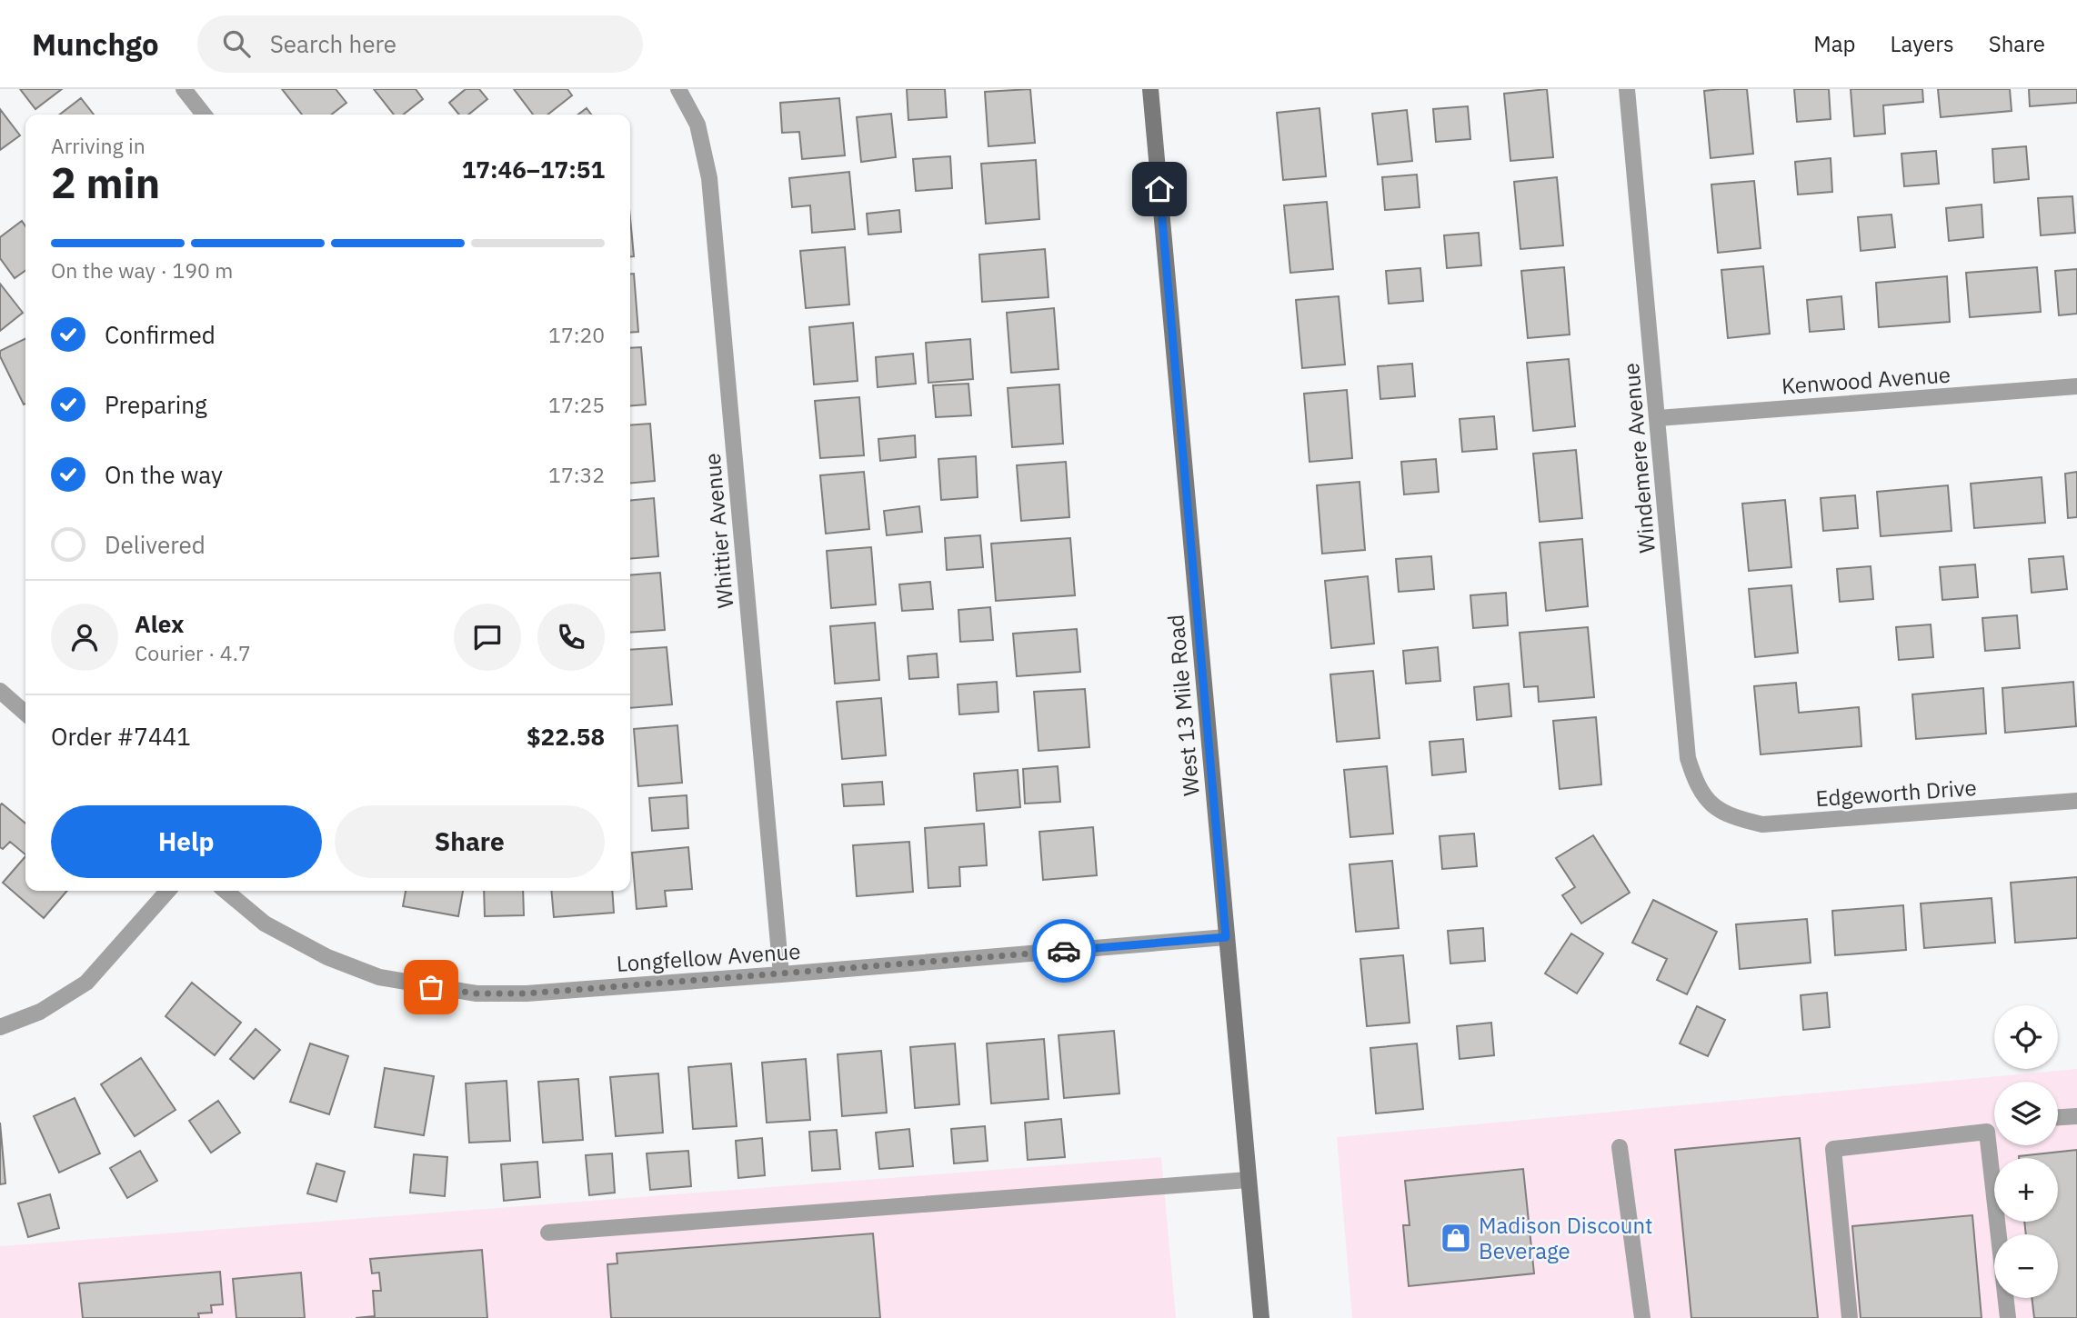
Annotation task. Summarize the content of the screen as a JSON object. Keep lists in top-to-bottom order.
{
  "streets": {
    "main road": ["West 13 Mile Road"],
    "street": [
      "Kenwood Avenue",
      "Windemere Avenue",
      "Whittier Avenue",
      "Edgeworth Drive",
      "Longfellow Avenue"
    ]
  },
  "crossings": [
    ["Kenwood Avenue", "Windemere Avenue"],
    ["Windemere Avenue", "Edgeworth Drive"],
    ["Whittier Avenue", "Longfellow Avenue"],
    ["West 13 Mile Road", "Longfellow Avenue"]
  ],
  "places": {
    "shop": ["Madison Discount Beverage"]
  },
  "page": {
    "header": "Munchgo",
    "search": "Search here",
    "nav": ["Map", "Layers", "Share"],
    "heading": ["2 min", "Arriving in", "17:46–17:51"],
    "panel": [
      "Alex",
      "Courier · 4.7",
      "Order #7441",
      "$22.58"
    ],
    "bar": "On the way · 190 m",
    "list": [
      ["Confirmed", "17:20"],
      ["Preparing", "17:25"],
      ["On the way", "17:32"],
      "Delivered"
    ],
    "buttons": ["Help", "Share"],
    "map_buttons": ["+", "−"]
  }
}
